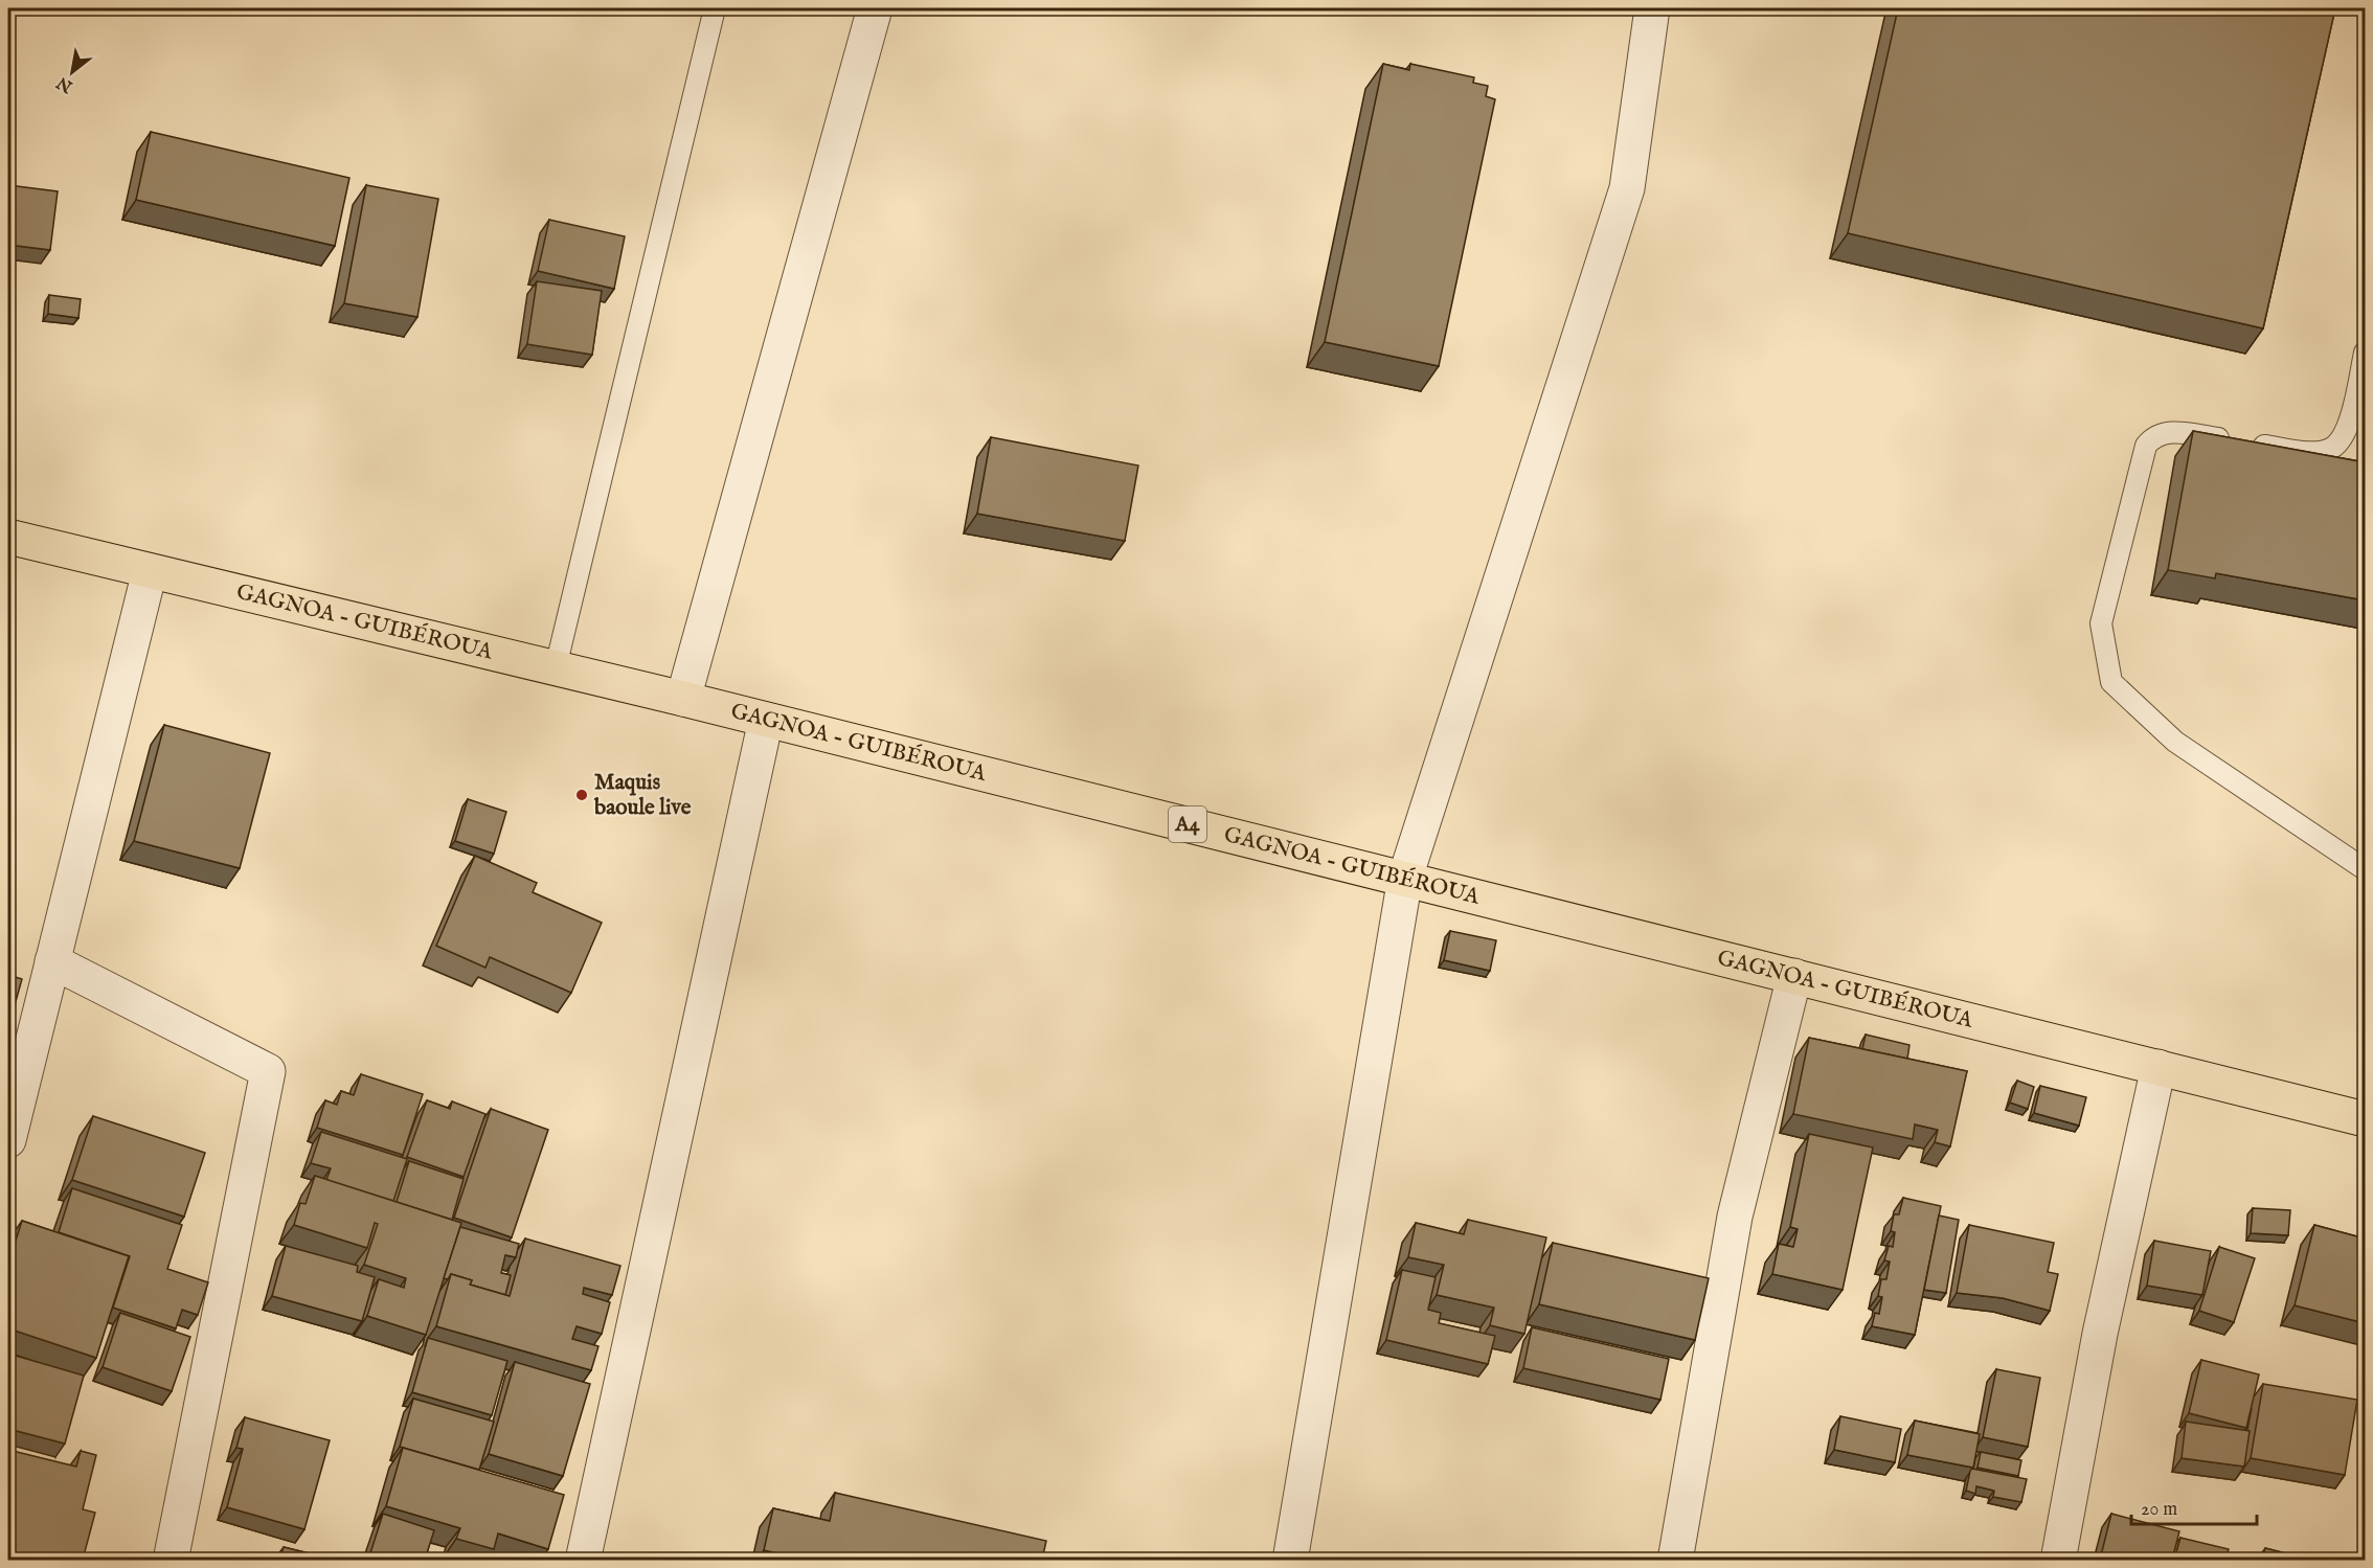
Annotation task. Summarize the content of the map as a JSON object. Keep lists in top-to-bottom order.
{
  "streets": {
    "main road": ["GAGNOA - GUIBÉROUA", "A4"]
  },
  "places": ["Maquis baoule live"],
  "scale_bar": "20 m",
  "north": "bottom left"
}
